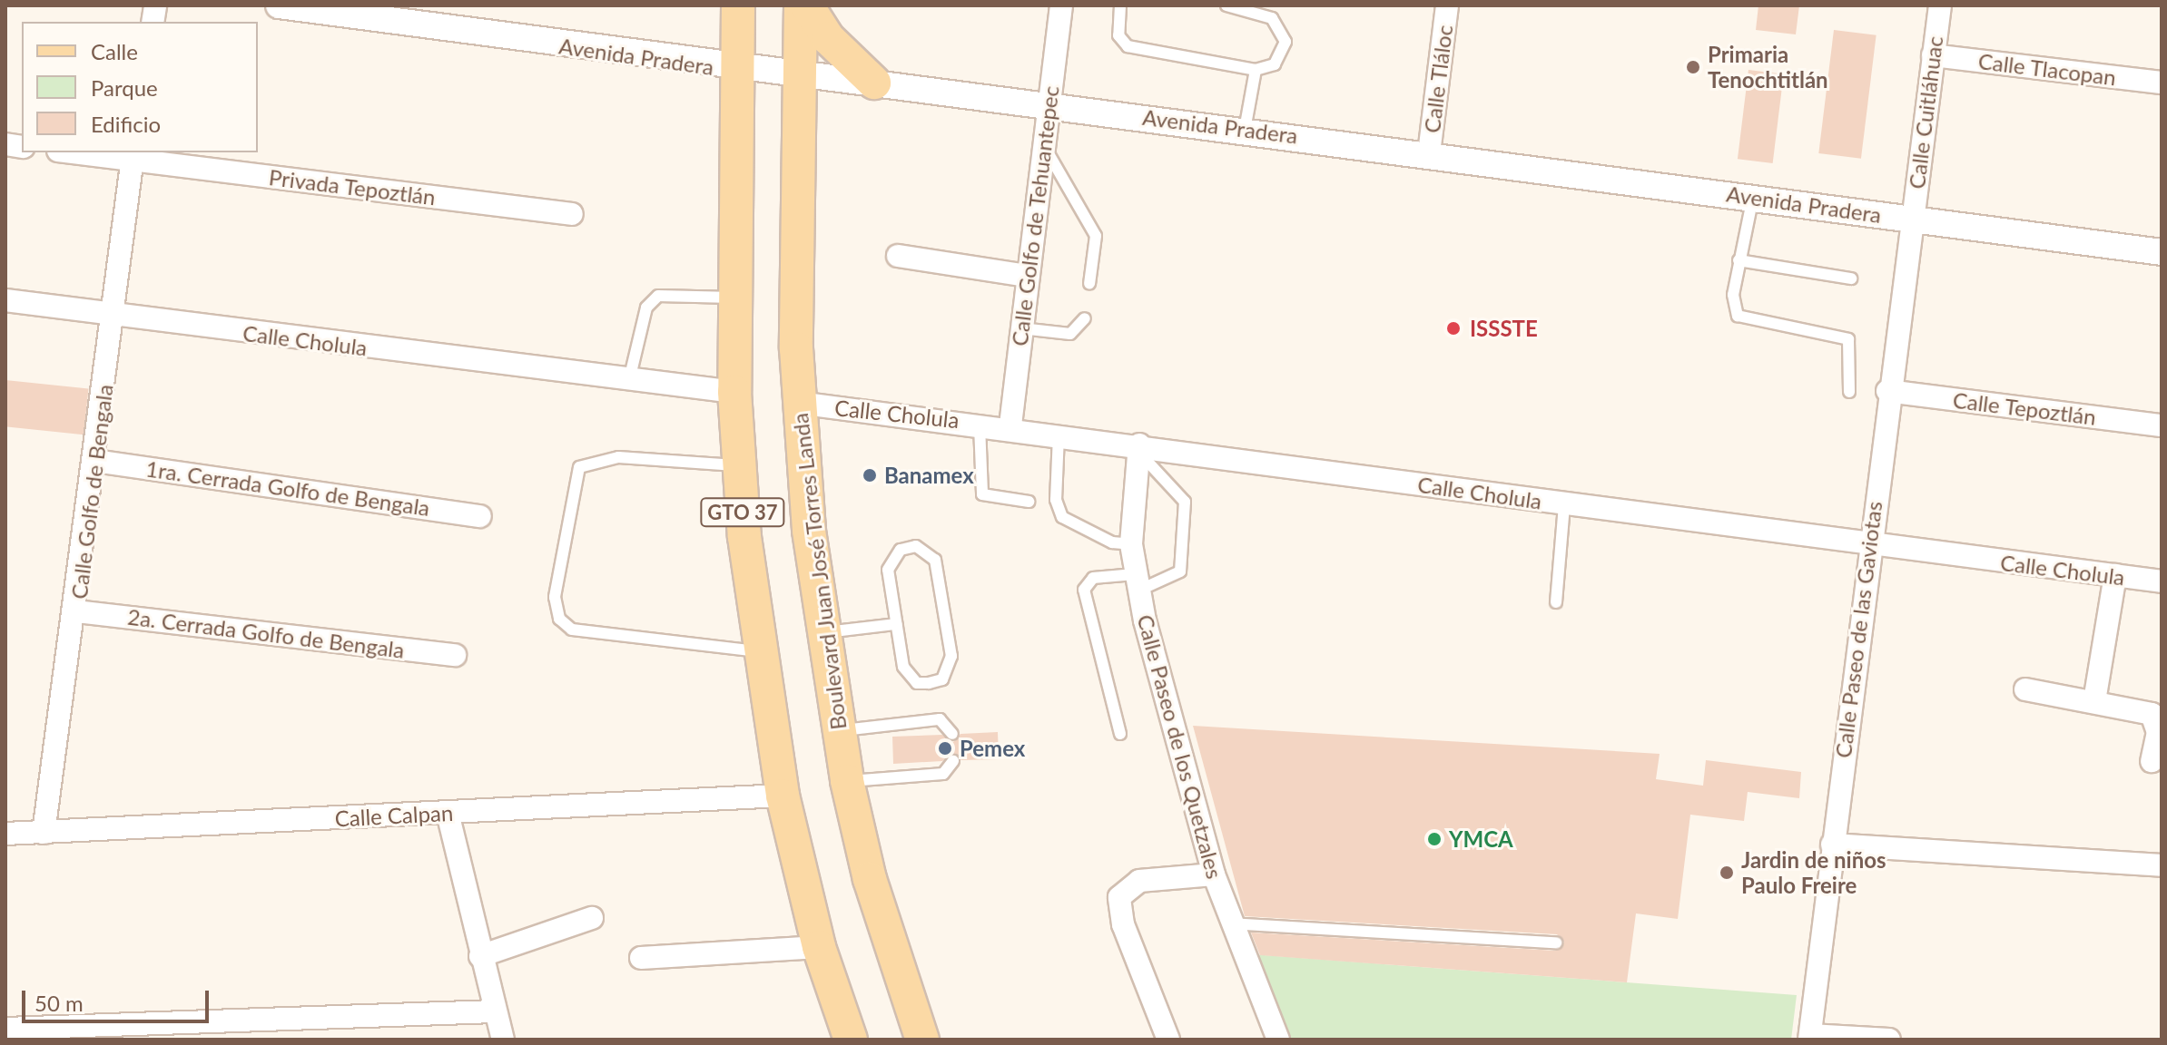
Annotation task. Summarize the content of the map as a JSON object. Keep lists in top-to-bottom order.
{
  "streets": {
    "main road": ["GTO 37", "Boulevard Juan José Torres Landa"],
    "street": [
      "Avenida Pradera",
      "Calle Tlacopan",
      "Calle Tláloc",
      "Calle Cuitláhuac",
      "Privada Tepoztlán",
      "Calle Golfo de Tehuantepec",
      "Calle Cholula",
      "Calle Tepoztlán",
      "1ra. Cerrada Golfo de Bengala",
      "Calle Golfo de Bengala",
      "Calle Paseo de las Gaviotas",
      "2a. Cerrada Golfo de Bengala",
      "Calle Paseo de los Quetzales",
      "Calle Calpan"
    ]
  },
  "crossings": [
    ["Avenida Pradera", "Calle Tláloc"],
    ["Avenida Pradera", "Calle Cuitláhuac"],
    ["Avenida Pradera", "Calle Golfo de Tehuantepec"],
    ["Avenida Pradera", "GTO 37"],
    ["Avenida Pradera", "Boulevard Juan José Torres Landa"],
    ["Avenida Pradera", "Calle Paseo de las Gaviotas"],
    ["Calle Tlacopan", "Calle Cuitláhuac"],
    ["Calle Cuitláhuac", "Calle Paseo de las Gaviotas"],
    ["Privada Tepoztlán", "Calle Golfo de Bengala"],
    ["Calle Golfo de Tehuantepec", "Calle Cholula"],
    ["Calle Cholula", "Calle Golfo de Bengala"],
    ["Calle Cholula", "GTO 37"],
    ["Calle Cholula", "Boulevard Juan José Torres Landa"],
    ["Calle Cholula", "Calle Paseo de las Gaviotas"],
    ["Calle Cholula", "Calle Paseo de los Quetzales"],
    ["Calle Tepoztlán", "Calle Paseo de las Gaviotas"],
    ["1ra. Cerrada Golfo de Bengala", "Calle Golfo de Bengala"],
    ["Calle Golfo de Bengala", "2a. Cerrada Golfo de Bengala"],
    ["Calle Golfo de Bengala", "Calle Calpan"],
    ["GTO 37", "Calle Calpan"]
  ],
  "places": [
    "Primaria Tenochtitlán",
    "ISSSTE",
    "Banamex",
    "Pemex",
    "YMCA",
    "Jardin de niños Paulo Freire"
  ],
  "legend": ["Calle", "Parque", "Edificio"],
  "scale_bar": "50 m"
}
